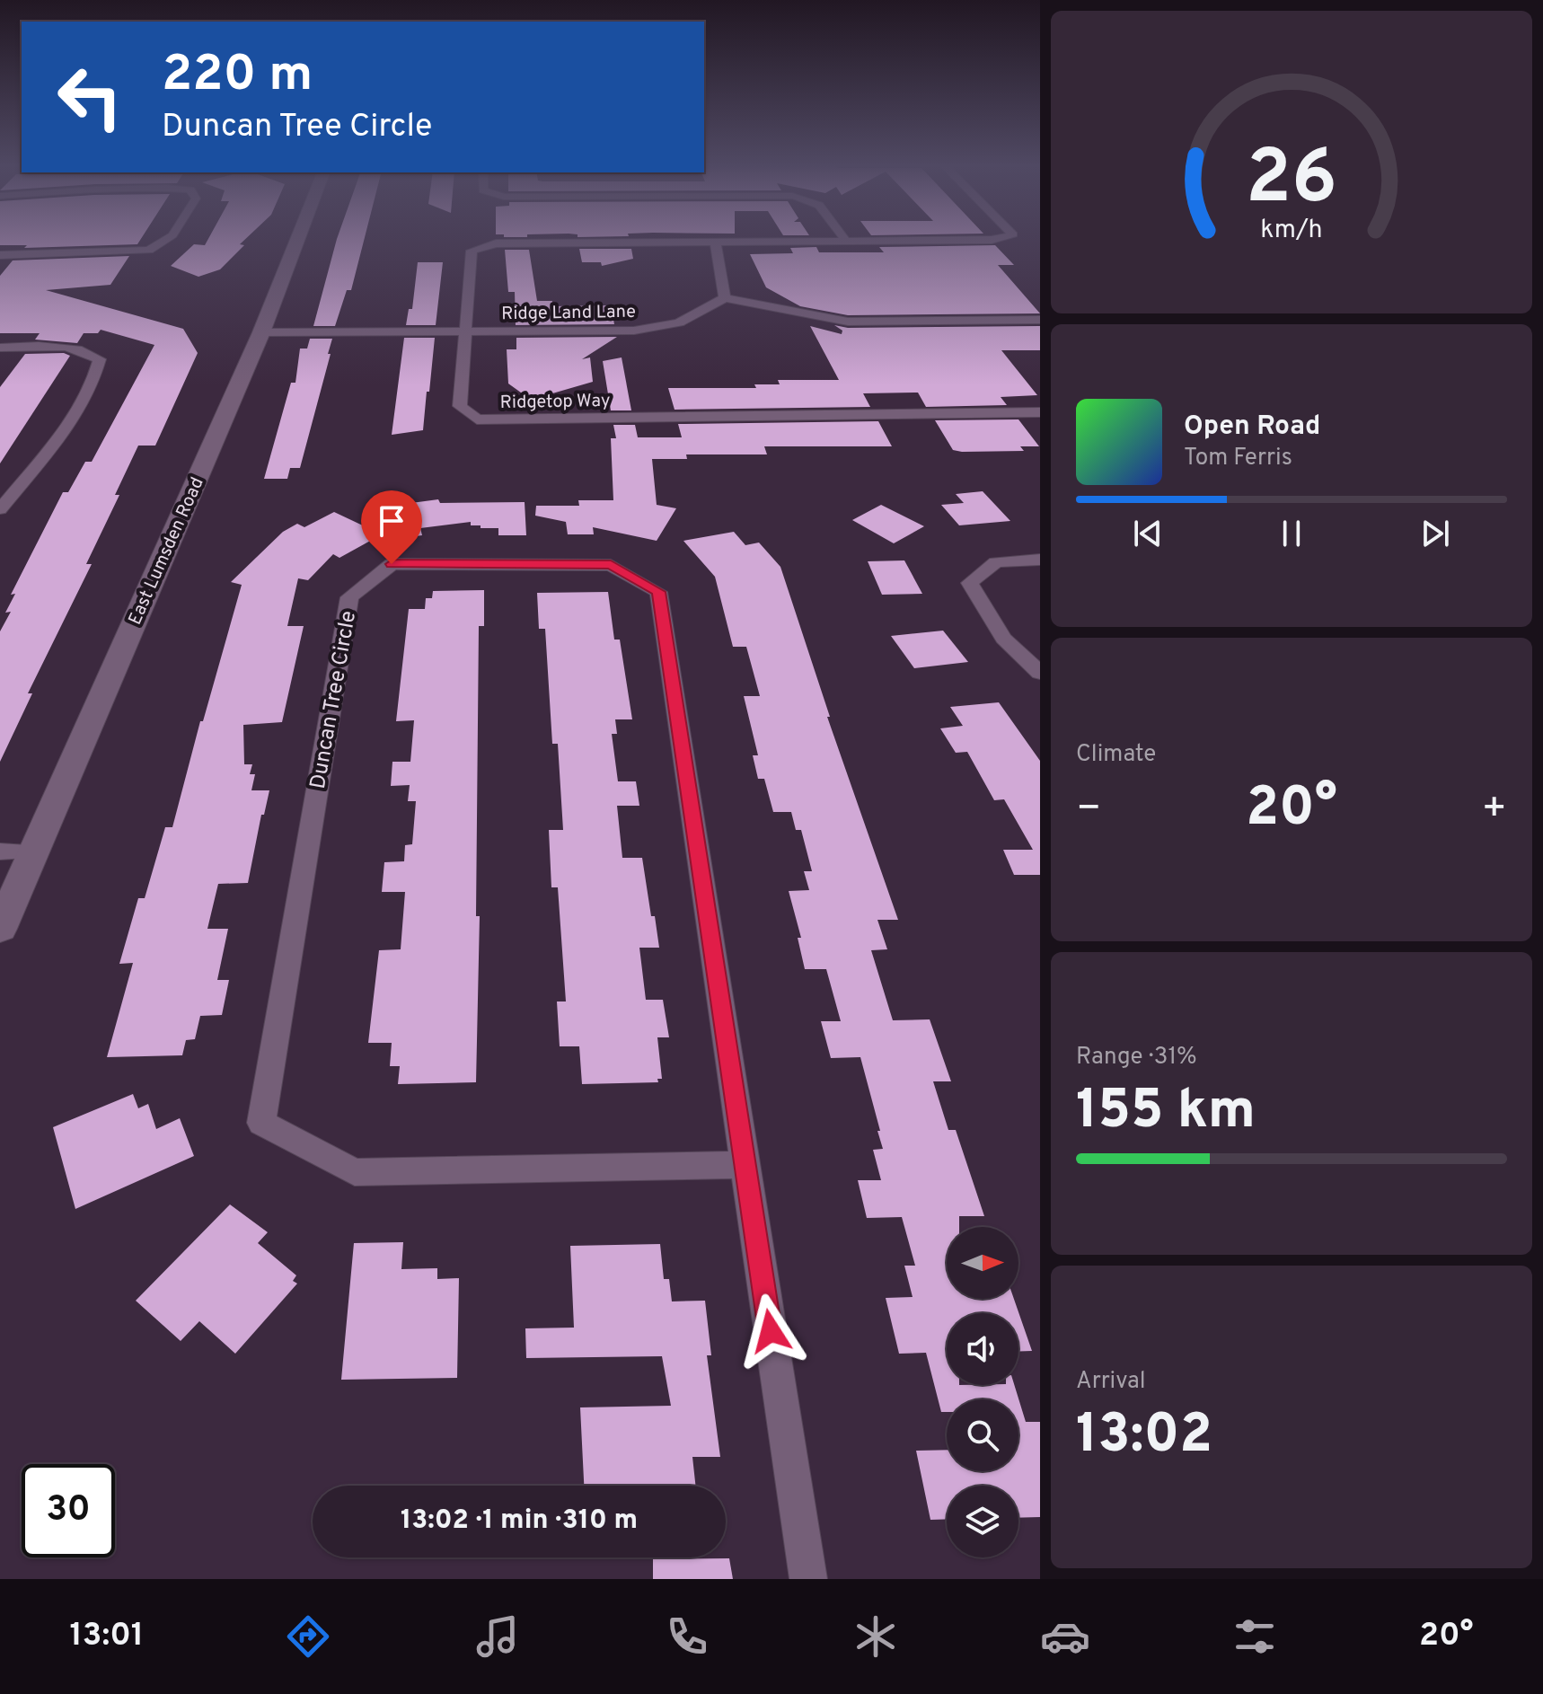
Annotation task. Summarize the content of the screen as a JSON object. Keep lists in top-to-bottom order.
{
  "streets": {
    "street": [
      "Ridge Land Lane",
      "Ridgetop Way",
      "East Lumsden Road",
      "Duncan Tree Circle"
    ]
  },
  "crossings": [
    ["Ridge Land Lane", "Ridgetop Way"],
    ["Ridge Land Lane", "East Lumsden Road"]
  ],
  "north": "right",
  "page": {
    "turn": ["220 m", "Duncan Tree Circle"],
    "song": ["Open Road", "Tom Ferris"],
    "tile": [
      "Climate",
      ["Range · 31%", "155 km"],
      ["Arrival", "13:02"]
    ],
    "heat": ["−", "20°", "+"],
    "limit": "30",
    "trip": "13:02 · 1 min · 310 m",
    "tabs": ["13:01", "20°"],
    "gauge": ["26", "km/h"]
  }
}
